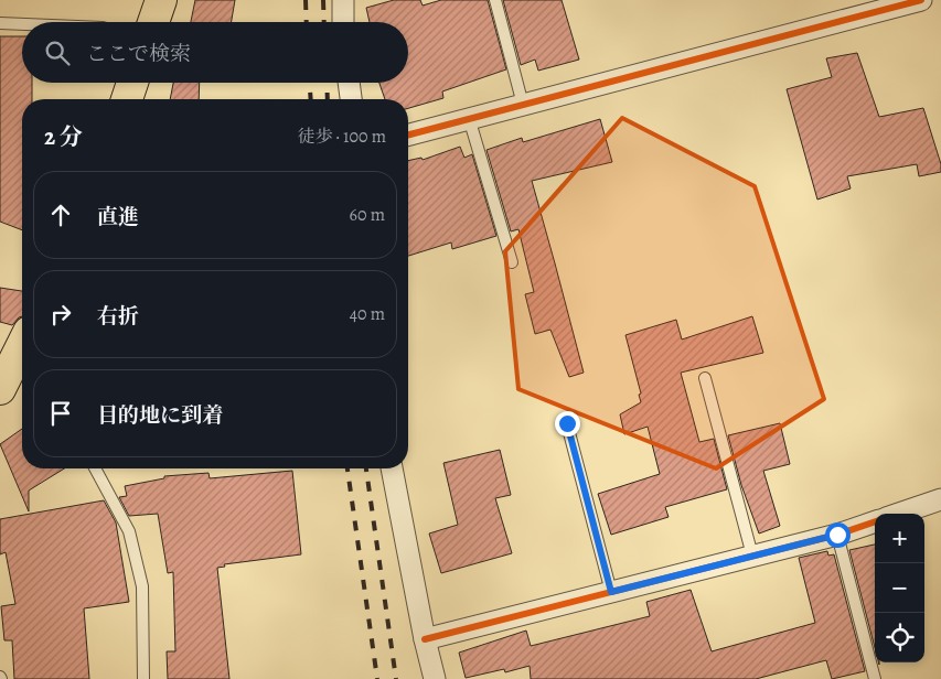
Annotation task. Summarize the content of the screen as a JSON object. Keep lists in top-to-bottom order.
{
  "page": {
    "search": "ここで検索",
    "heading": ["2 分", "徒歩 · 100 m"],
    "list": [
      ["直進", "60 m"],
      ["右折", "40 m"],
      "目的地に到着"
    ],
    "map_buttons": ["+", "−"]
  }
}
